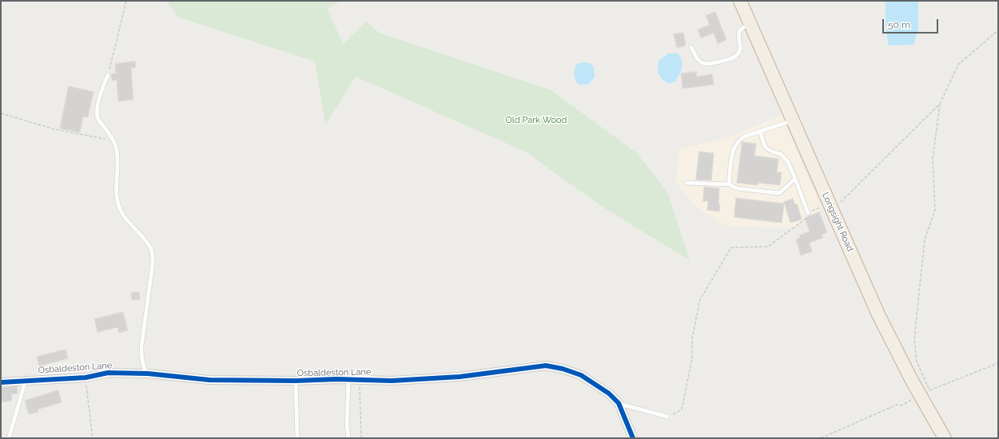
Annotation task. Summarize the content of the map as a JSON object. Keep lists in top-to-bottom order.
{
  "streets": {
    "highway": ["Longsight Road"],
    "street": ["Osbaldeston Lane"]
  },
  "parks": ["Old Park Wood"],
  "scale_bar": "50 m"
}
